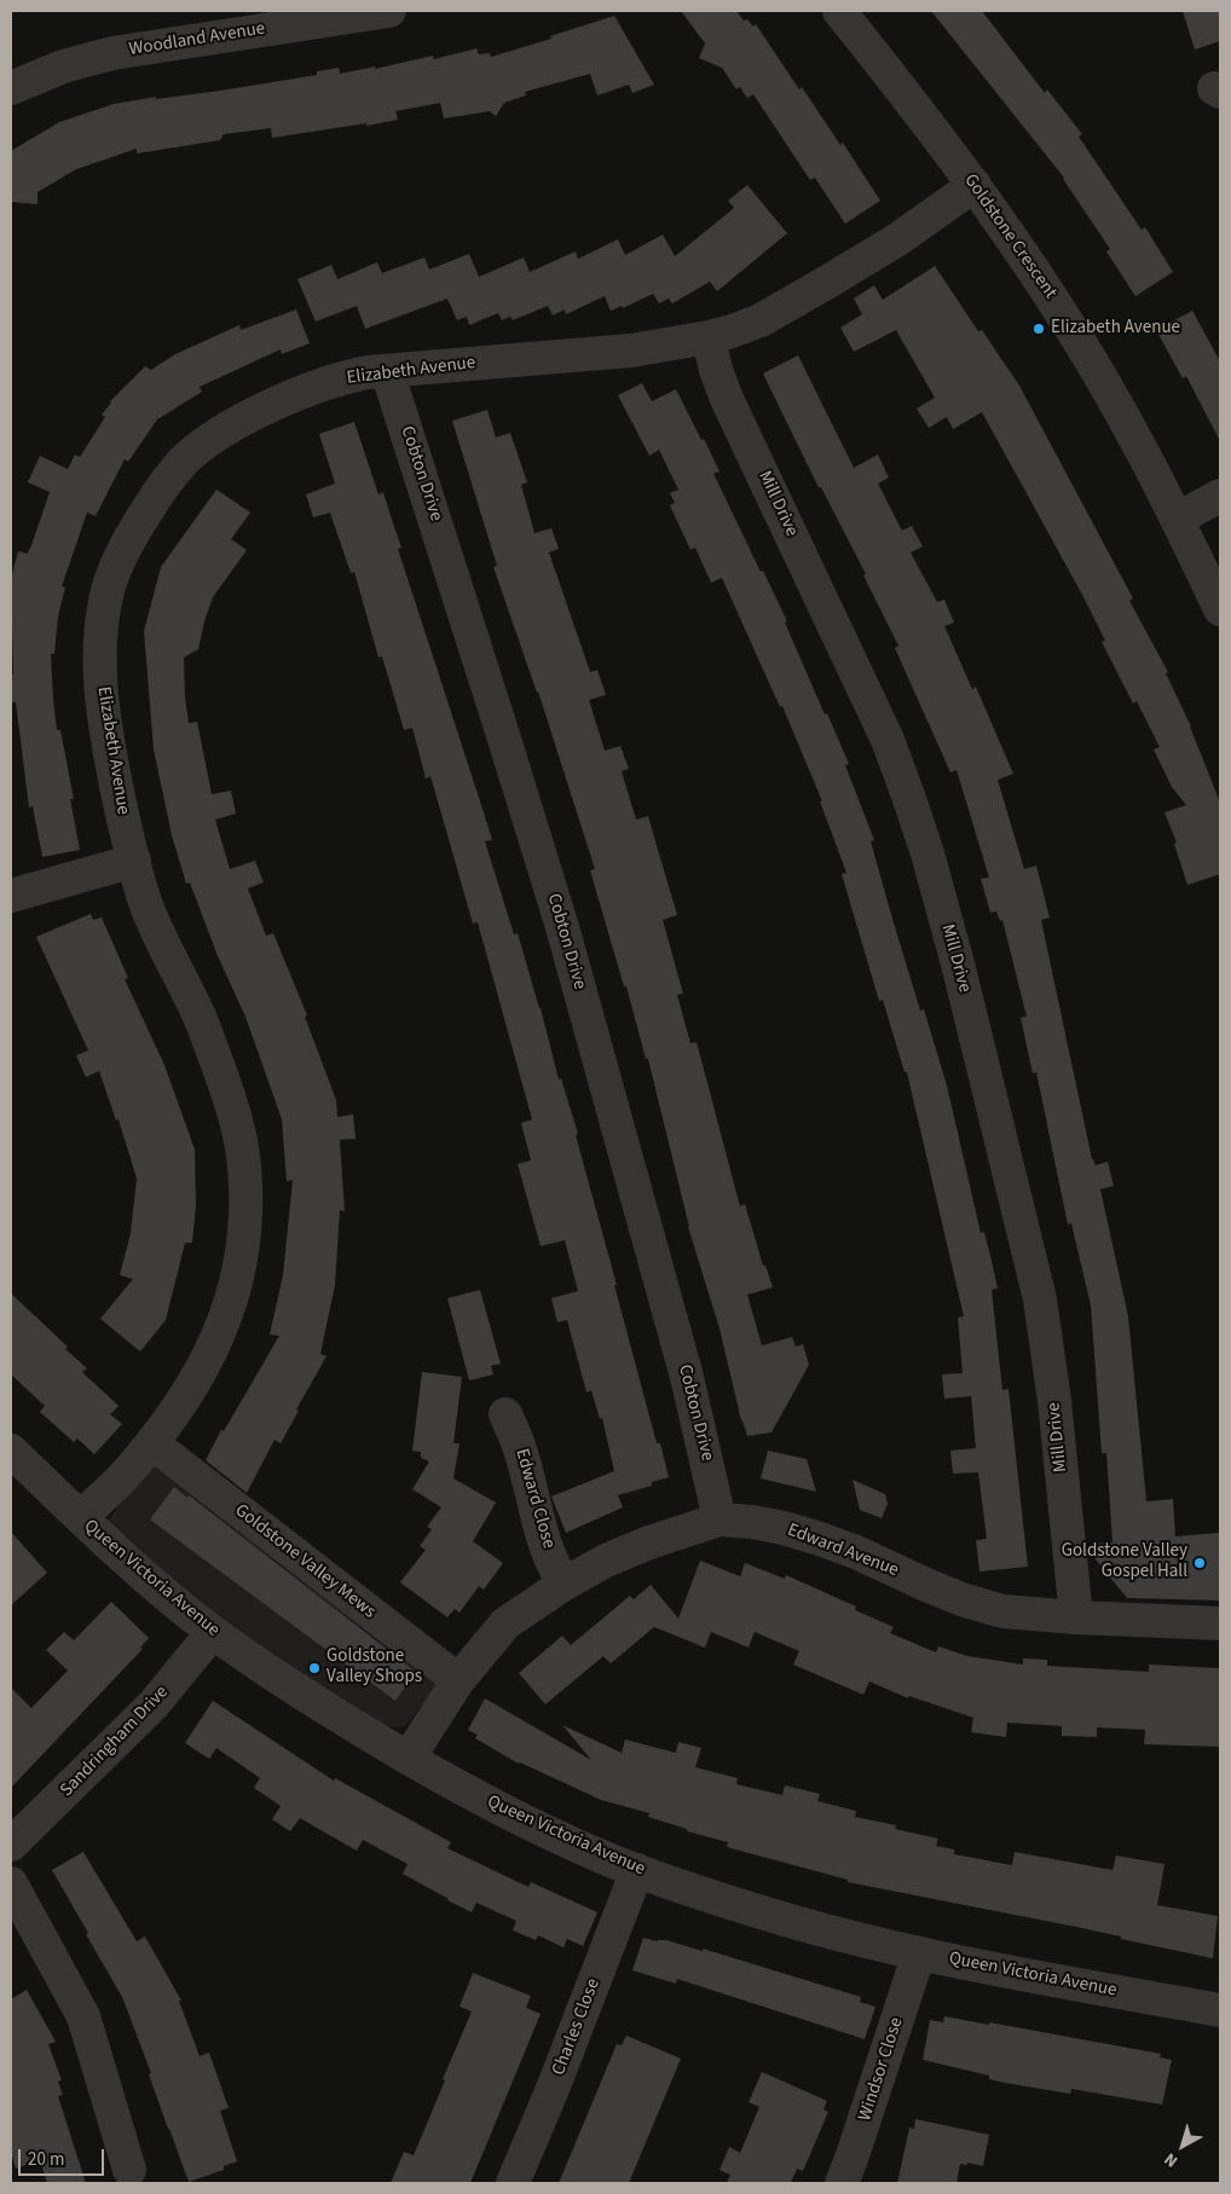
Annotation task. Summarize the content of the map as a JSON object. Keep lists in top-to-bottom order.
{
  "streets": {
    "street": [
      "Woodland Avenue",
      "Goldstone Crescent",
      "Elizabeth Avenue",
      "Cobton Drive",
      "Mill Drive",
      "Edward Close",
      "Edward Avenue",
      "Goldstone Valley Mews",
      "Queen Victoria Avenue",
      "Sandringham Drive",
      "Charles Close",
      "Windsor Close"
    ]
  },
  "crossings": [
    ["Goldstone Crescent", "Elizabeth Avenue"],
    ["Elizabeth Avenue", "Cobton Drive"],
    ["Elizabeth Avenue", "Mill Drive"],
    ["Elizabeth Avenue", "Goldstone Valley Mews"],
    ["Elizabeth Avenue", "Queen Victoria Avenue"],
    ["Cobton Drive", "Edward Avenue"],
    ["Mill Drive", "Edward Avenue"],
    ["Edward Close", "Edward Avenue"],
    ["Edward Avenue", "Goldstone Valley Mews"],
    ["Edward Avenue", "Queen Victoria Avenue"],
    ["Queen Victoria Avenue", "Sandringham Drive"],
    ["Queen Victoria Avenue", "Charles Close"],
    ["Queen Victoria Avenue", "Windsor Close"]
  ],
  "places": ["Elizabeth Avenue", "Goldstone Valley Gospel Hall", "Goldstone Valley Shops"],
  "scale_bar": "20 m",
  "north": "bottom left"
}
